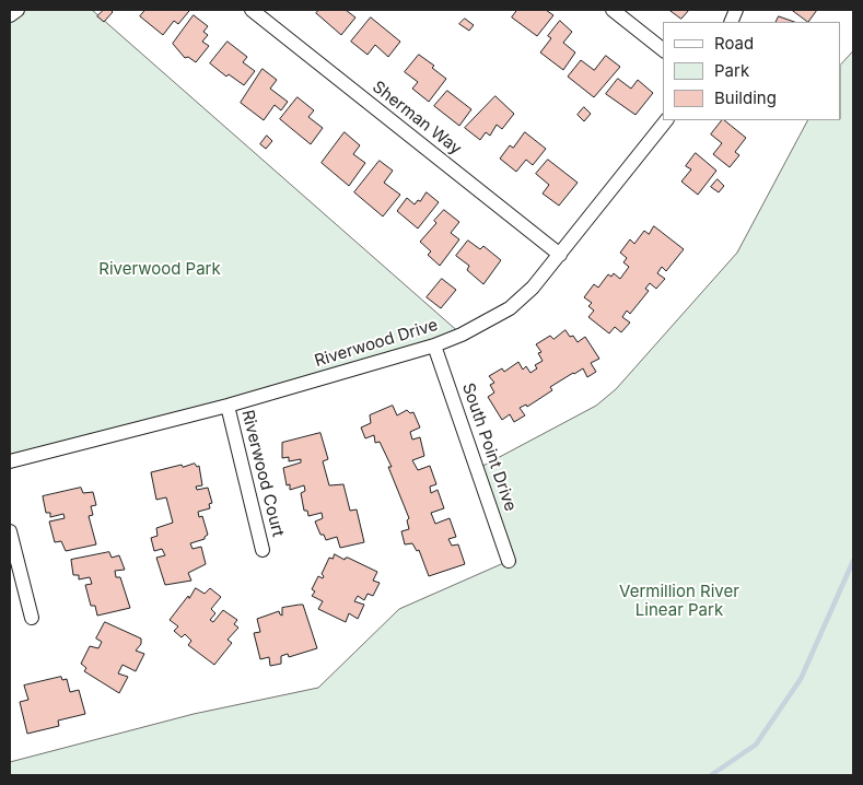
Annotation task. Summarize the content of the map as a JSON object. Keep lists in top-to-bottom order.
{
  "streets": {
    "street": [
      "Sherman Way",
      "Riverwood Drive",
      "South Point Drive",
      "Riverwood Court"
    ]
  },
  "crossings": [
    ["Sherman Way", "Riverwood Drive"],
    ["Riverwood Drive", "South Point Drive"],
    ["Riverwood Drive", "Riverwood Court"]
  ],
  "parks": ["Riverwood Park", "Vermillion River Linear Park"],
  "legend": ["Road", "Park", "Building"]
}
